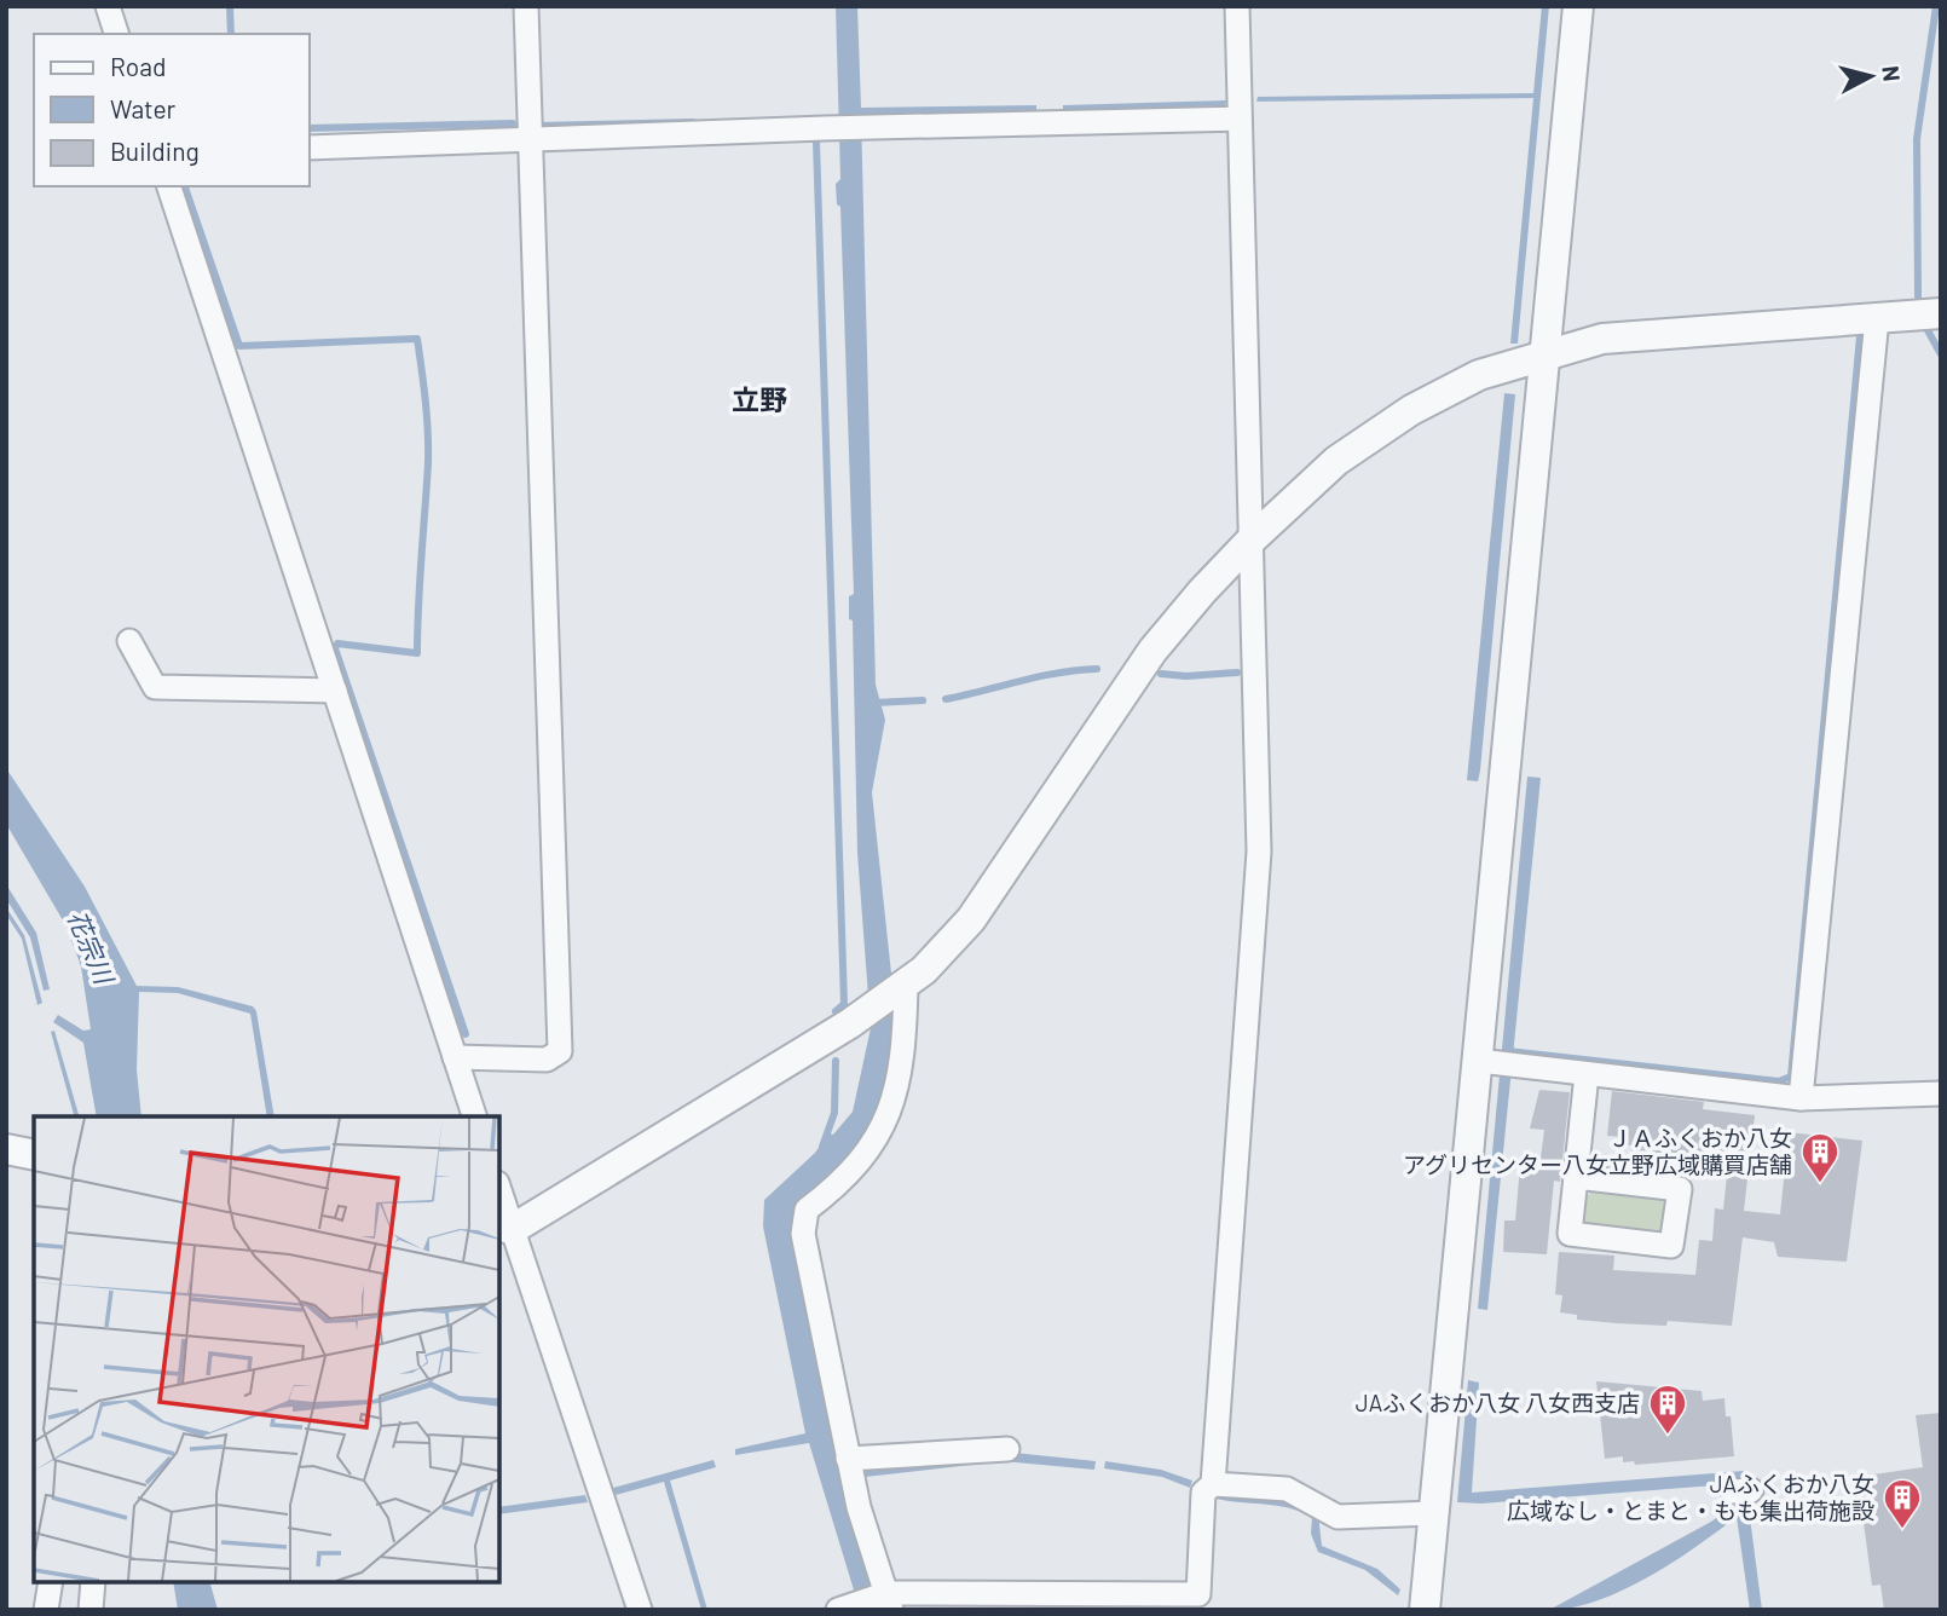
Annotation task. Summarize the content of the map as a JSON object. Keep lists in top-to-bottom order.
{
  "districts": ["立野"],
  "water": ["花宗川"],
  "places": {
    "building": ["ＪＡふくおか八女 アグリセンター八女立野広域購買店舗", "JAふくおか八女 八女西支店", "JAふくおか八女 広域なし・とまと・もも集出荷施設"]
  },
  "legend": ["Road", "Water", "Building"],
  "north": "right"
}
